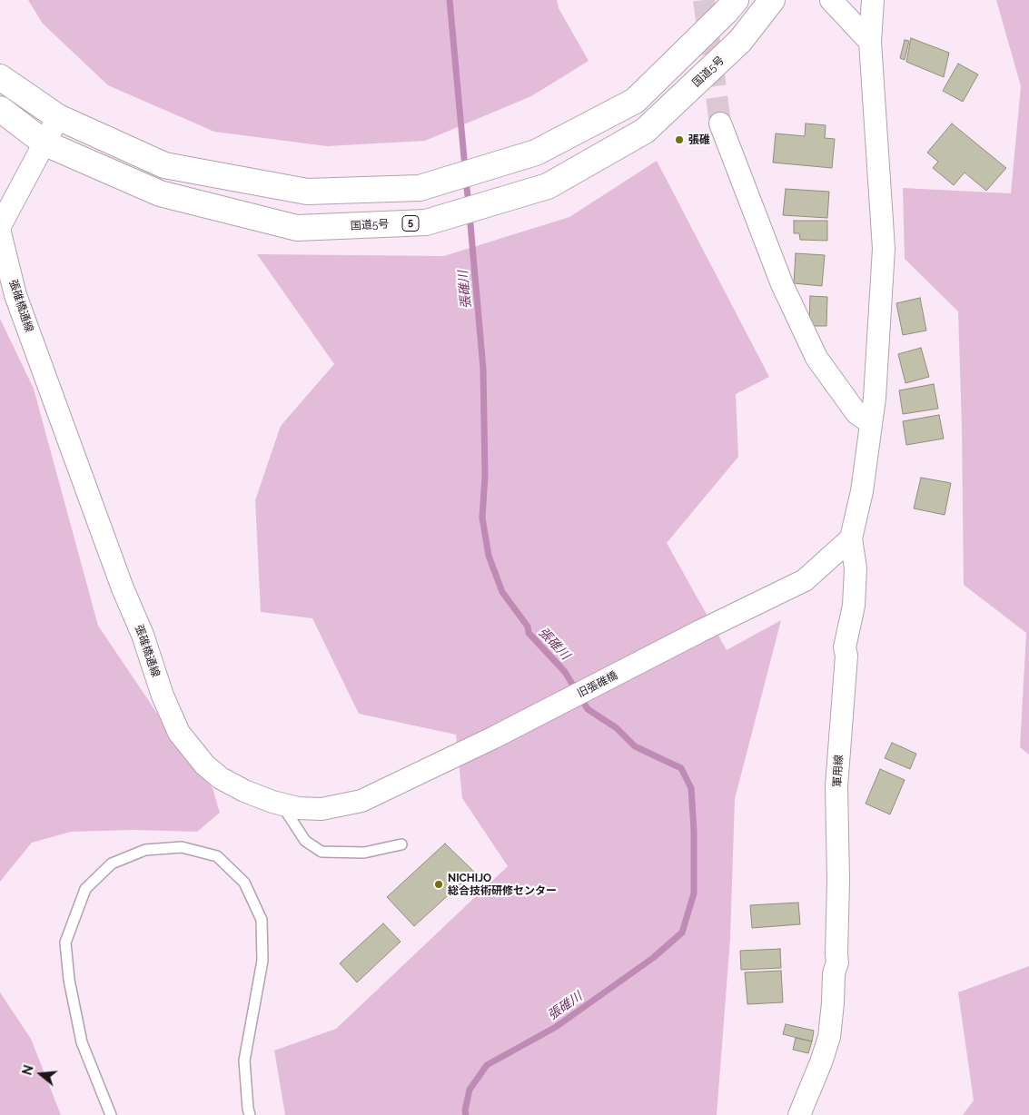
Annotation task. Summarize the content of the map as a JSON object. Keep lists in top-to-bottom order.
{
  "streets": {
    "highway": ["国道5号", "5"],
    "street": ["張碓橋通線", "旧張碓橋", "軍用線"]
  },
  "crossings": [
    ["張碓橋通線", "旧張碓橋"],
    ["旧張碓橋", "軍用線"]
  ],
  "water": ["張碓川"],
  "places": ["張碓", "NICHIJO 総合技術研修センター"],
  "north": "left"
}
